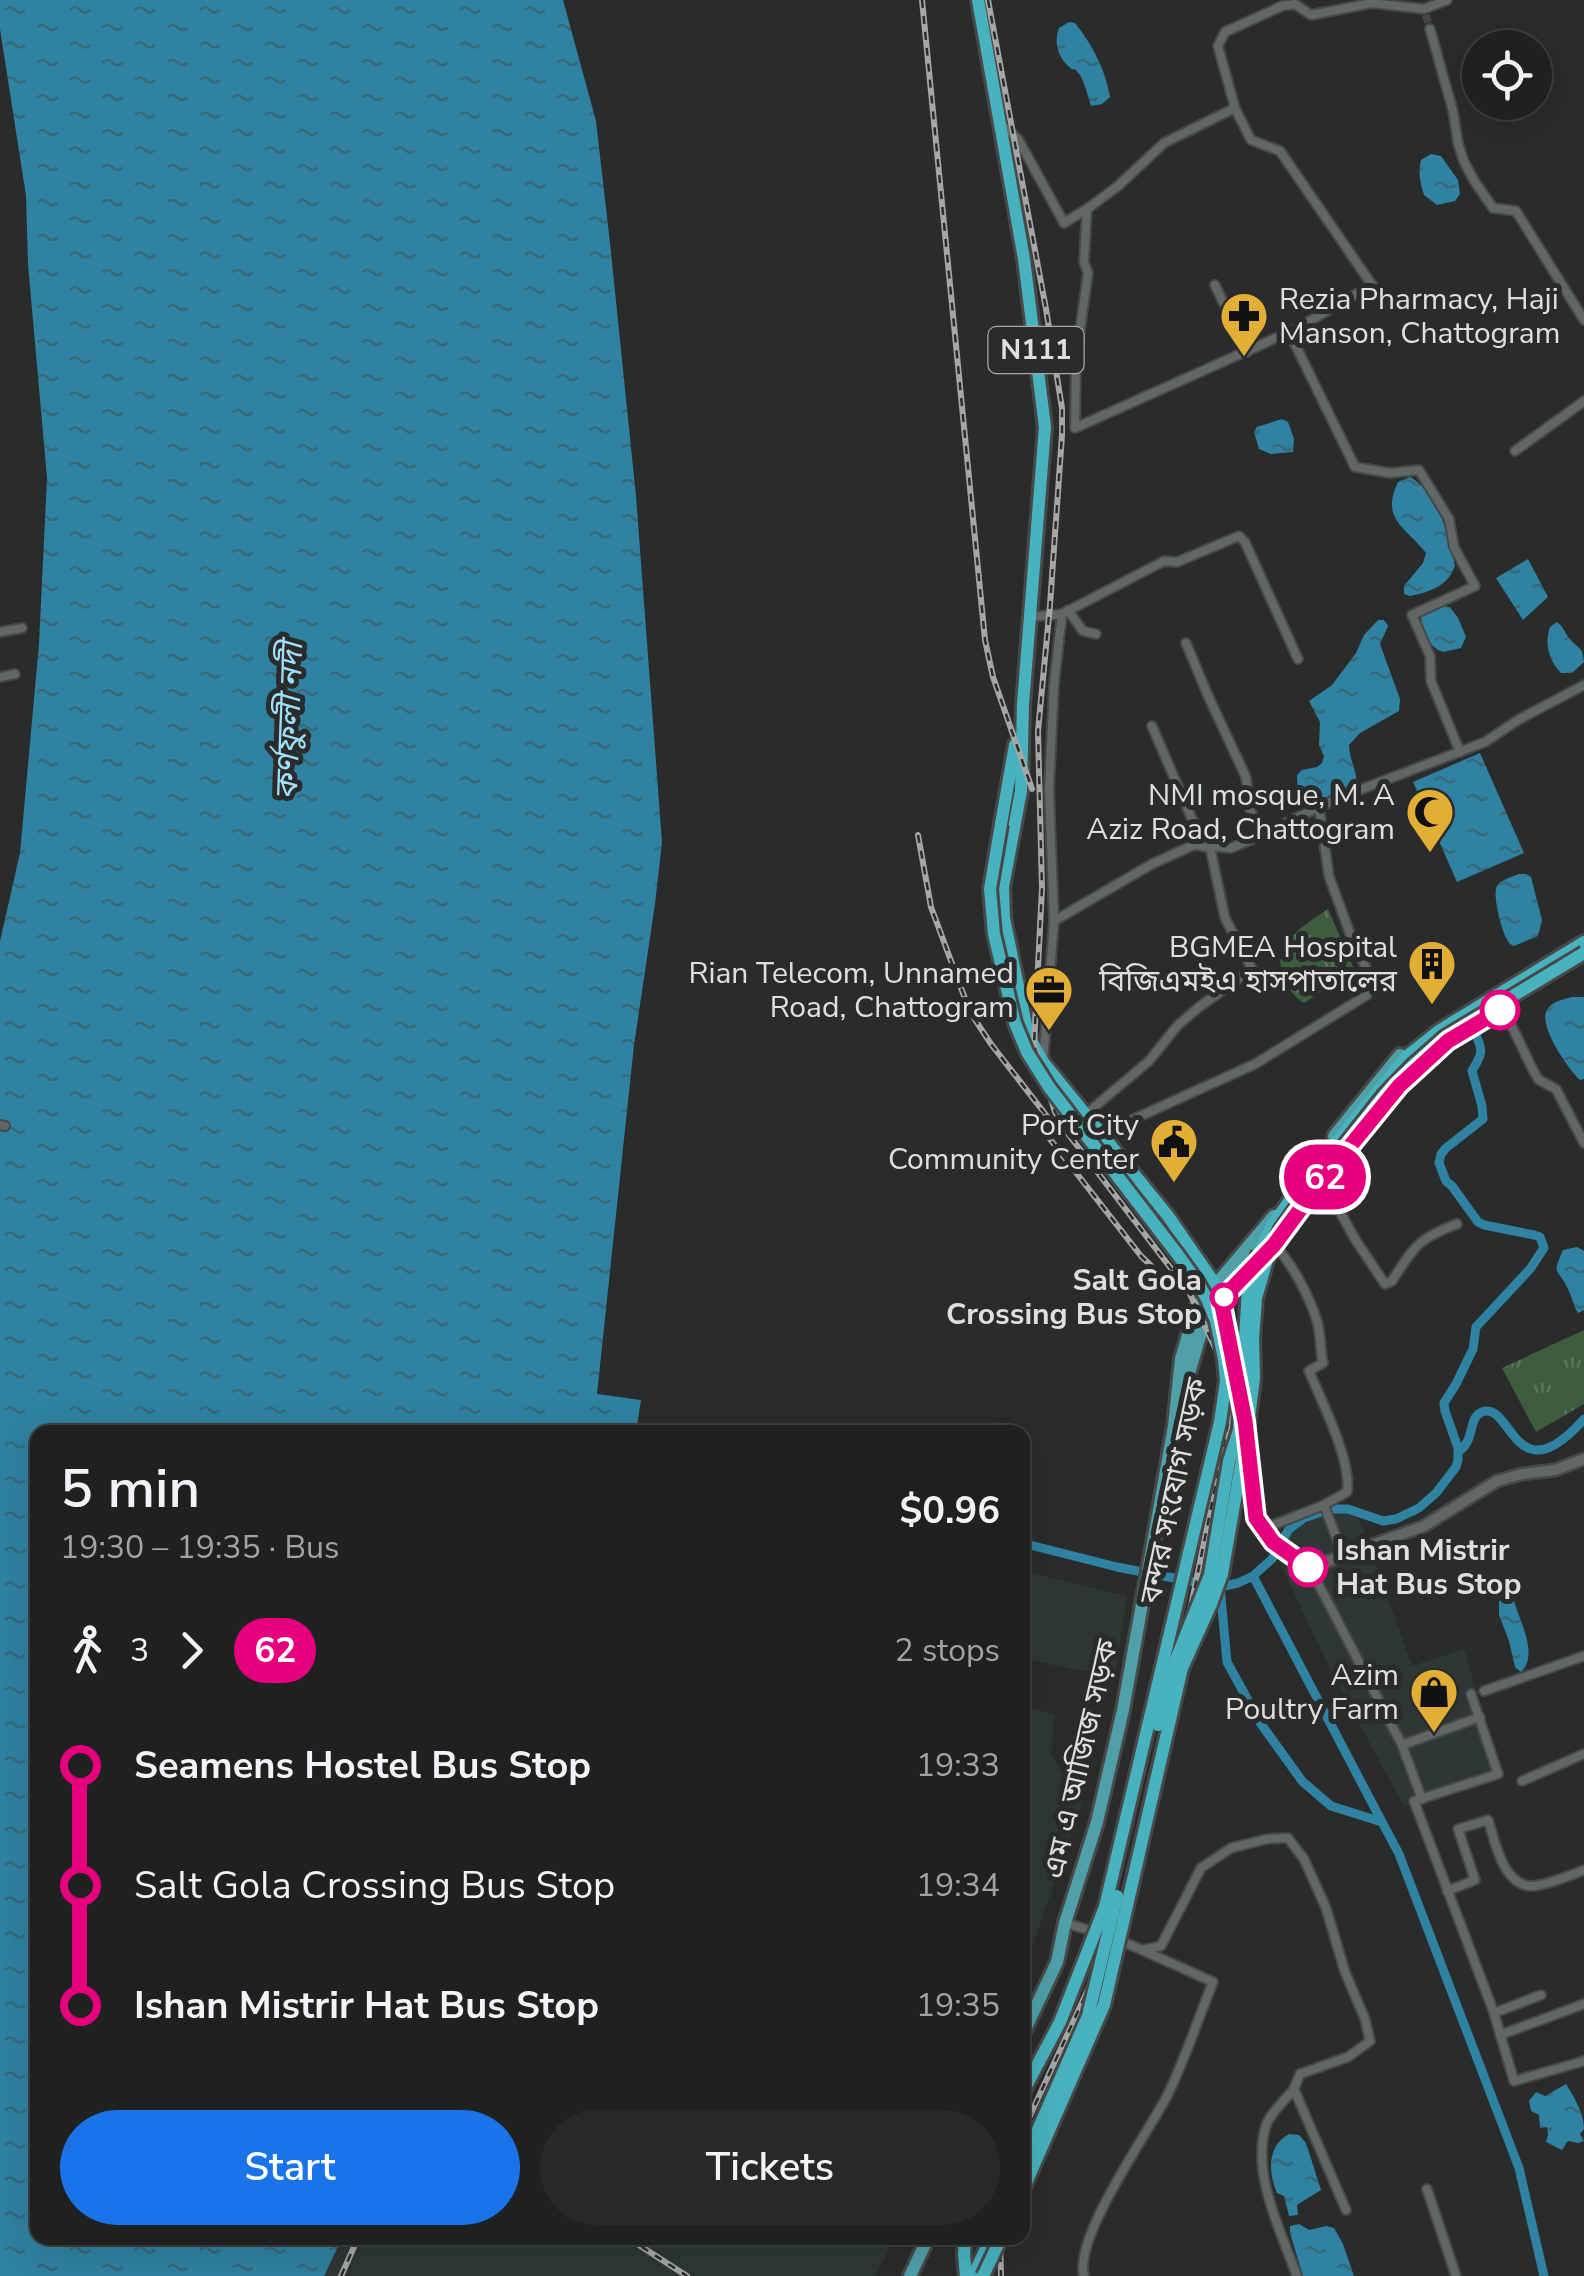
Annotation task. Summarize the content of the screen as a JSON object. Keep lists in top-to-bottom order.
{
  "streets": {
    "highway": ["N111", "বন্দর সংযোগ সড়ক"],
    "main road": ["এম এ আজিজ সড়ক"]
  },
  "crossings": [
    ["N111", "বন্দর সংযোগ সড়ক"]
  ],
  "water": ["কর্ণফুলী নদী"],
  "places": {
    "pharmacy": ["Rezia Pharmacy, Haji Manson, Chattogram"],
    "mosque": ["NMI mosque, M. A Aziz Road, Chattogram"],
    "building": ["BGMEA Hospital বিজিএমইএ হাসপাতালের"],
    "office": ["Rian Telecom, Unnamed Road, Chattogram"],
    "public building": ["Port City Community Center"],
    "other": ["Salt Gola Crossing Bus Stop", "Ishan Mistrir Hat Bus Stop"],
    "shop": ["Azim Poultry Farm"]
  },
  "lines": ["bus line 62"],
  "page": {
    "on_map": "62",
    "heading": ["5 min", "19:30 – 19:35 · Bus", "$0.96"],
    "legs": ["3", "62", "2 stops"],
    "list": [
      {
        "name": "Seamens Hostel Bus Stop",
        "value": "19:33"
      },
      {
        "name": "Salt Gola Crossing Bus Stop",
        "value": "19:34"
      },
      {
        "name": "Ishan Mistrir Hat Bus Stop",
        "value": "19:35"
      }
    ],
    "buttons": ["Start", "Tickets"]
  }
}
